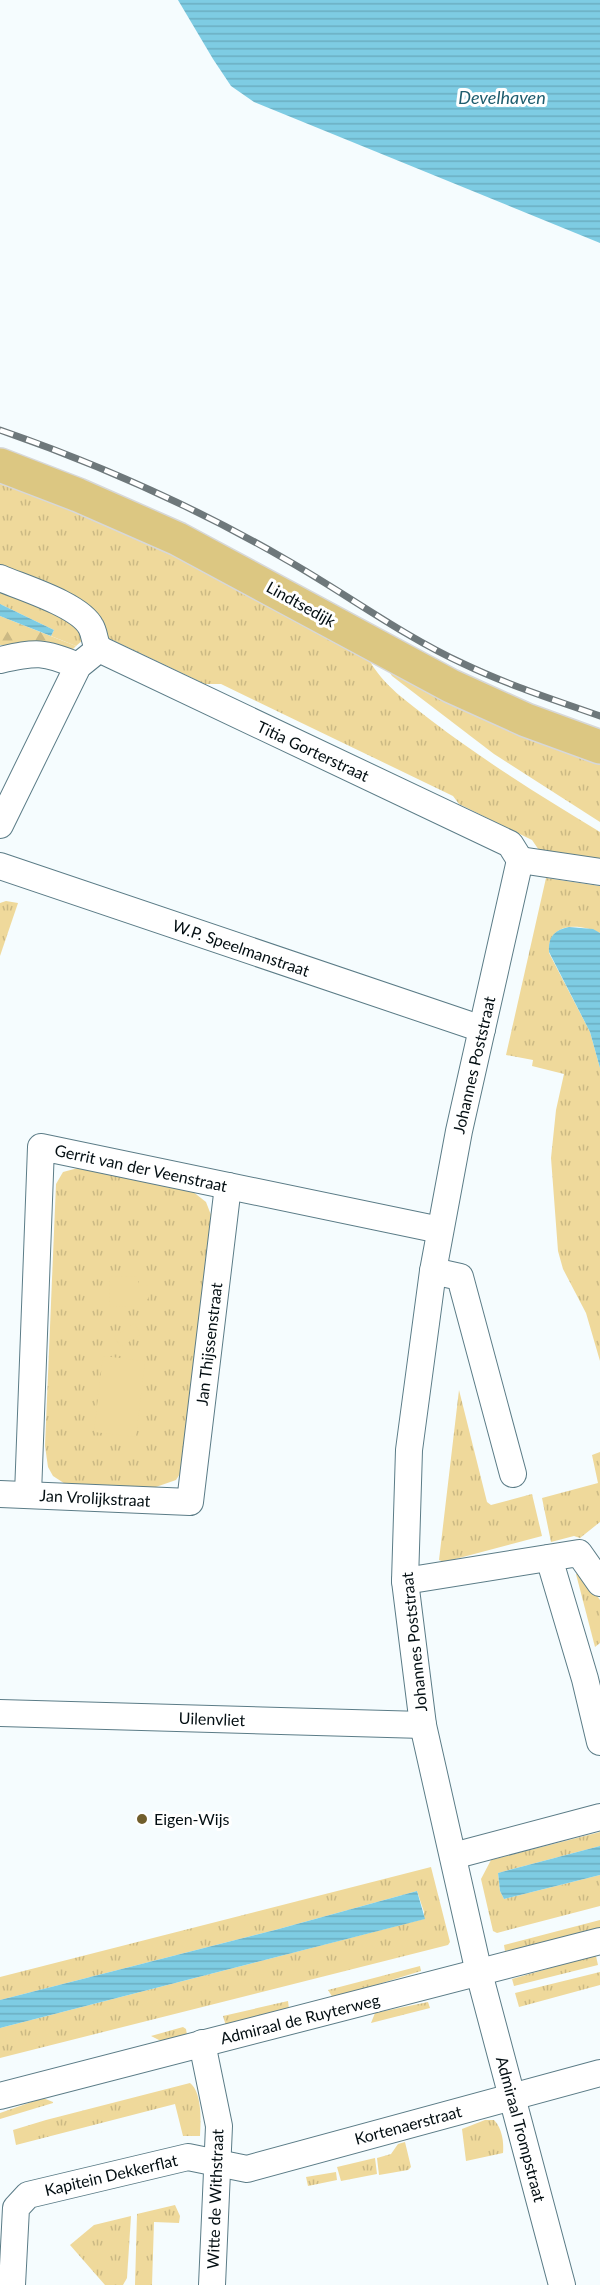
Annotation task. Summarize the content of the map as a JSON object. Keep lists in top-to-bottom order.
{
  "streets": {
    "main road": ["Lindtsedijk"],
    "street": [
      "Titia Gorterstraat",
      "W.P. Speelmanstraat",
      "Johannes Poststraat",
      "Gerrit van der Veenstraat",
      "Jan Thijssenstraat",
      "Jan Vrolijkstraat",
      "Uilenvliet",
      "Admiraal de Ruyterweg",
      "Kortenaerstraat",
      "Admiraal Trompstraat",
      "Kapitein Dekkerflat",
      "Witte de Withstraat"
    ]
  },
  "crossings": [
    ["Titia Gorterstraat", "Johannes Poststraat"],
    ["W.P. Speelmanstraat", "Johannes Poststraat"],
    ["Johannes Poststraat", "Gerrit van der Veenstraat"],
    ["Johannes Poststraat", "Uilenvliet"],
    ["Johannes Poststraat", "Admiraal de Ruyterweg"],
    ["Johannes Poststraat", "Admiraal Trompstraat"],
    ["Gerrit van der Veenstraat", "Jan Thijssenstraat"],
    ["Gerrit van der Veenstraat", "Jan Vrolijkstraat"],
    ["Jan Thijssenstraat", "Jan Vrolijkstraat"],
    ["Admiraal de Ruyterweg", "Admiraal Trompstraat"],
    ["Admiraal de Ruyterweg", "Witte de Withstraat"],
    ["Kortenaerstraat", "Admiraal Trompstraat"],
    ["Kortenaerstraat", "Kapitein Dekkerflat"],
    ["Kortenaerstraat", "Witte de Withstraat"],
    ["Kapitein Dekkerflat", "Witte de Withstraat"]
  ],
  "water": ["Develhaven"],
  "places": ["Eigen-Wijs"]
}
